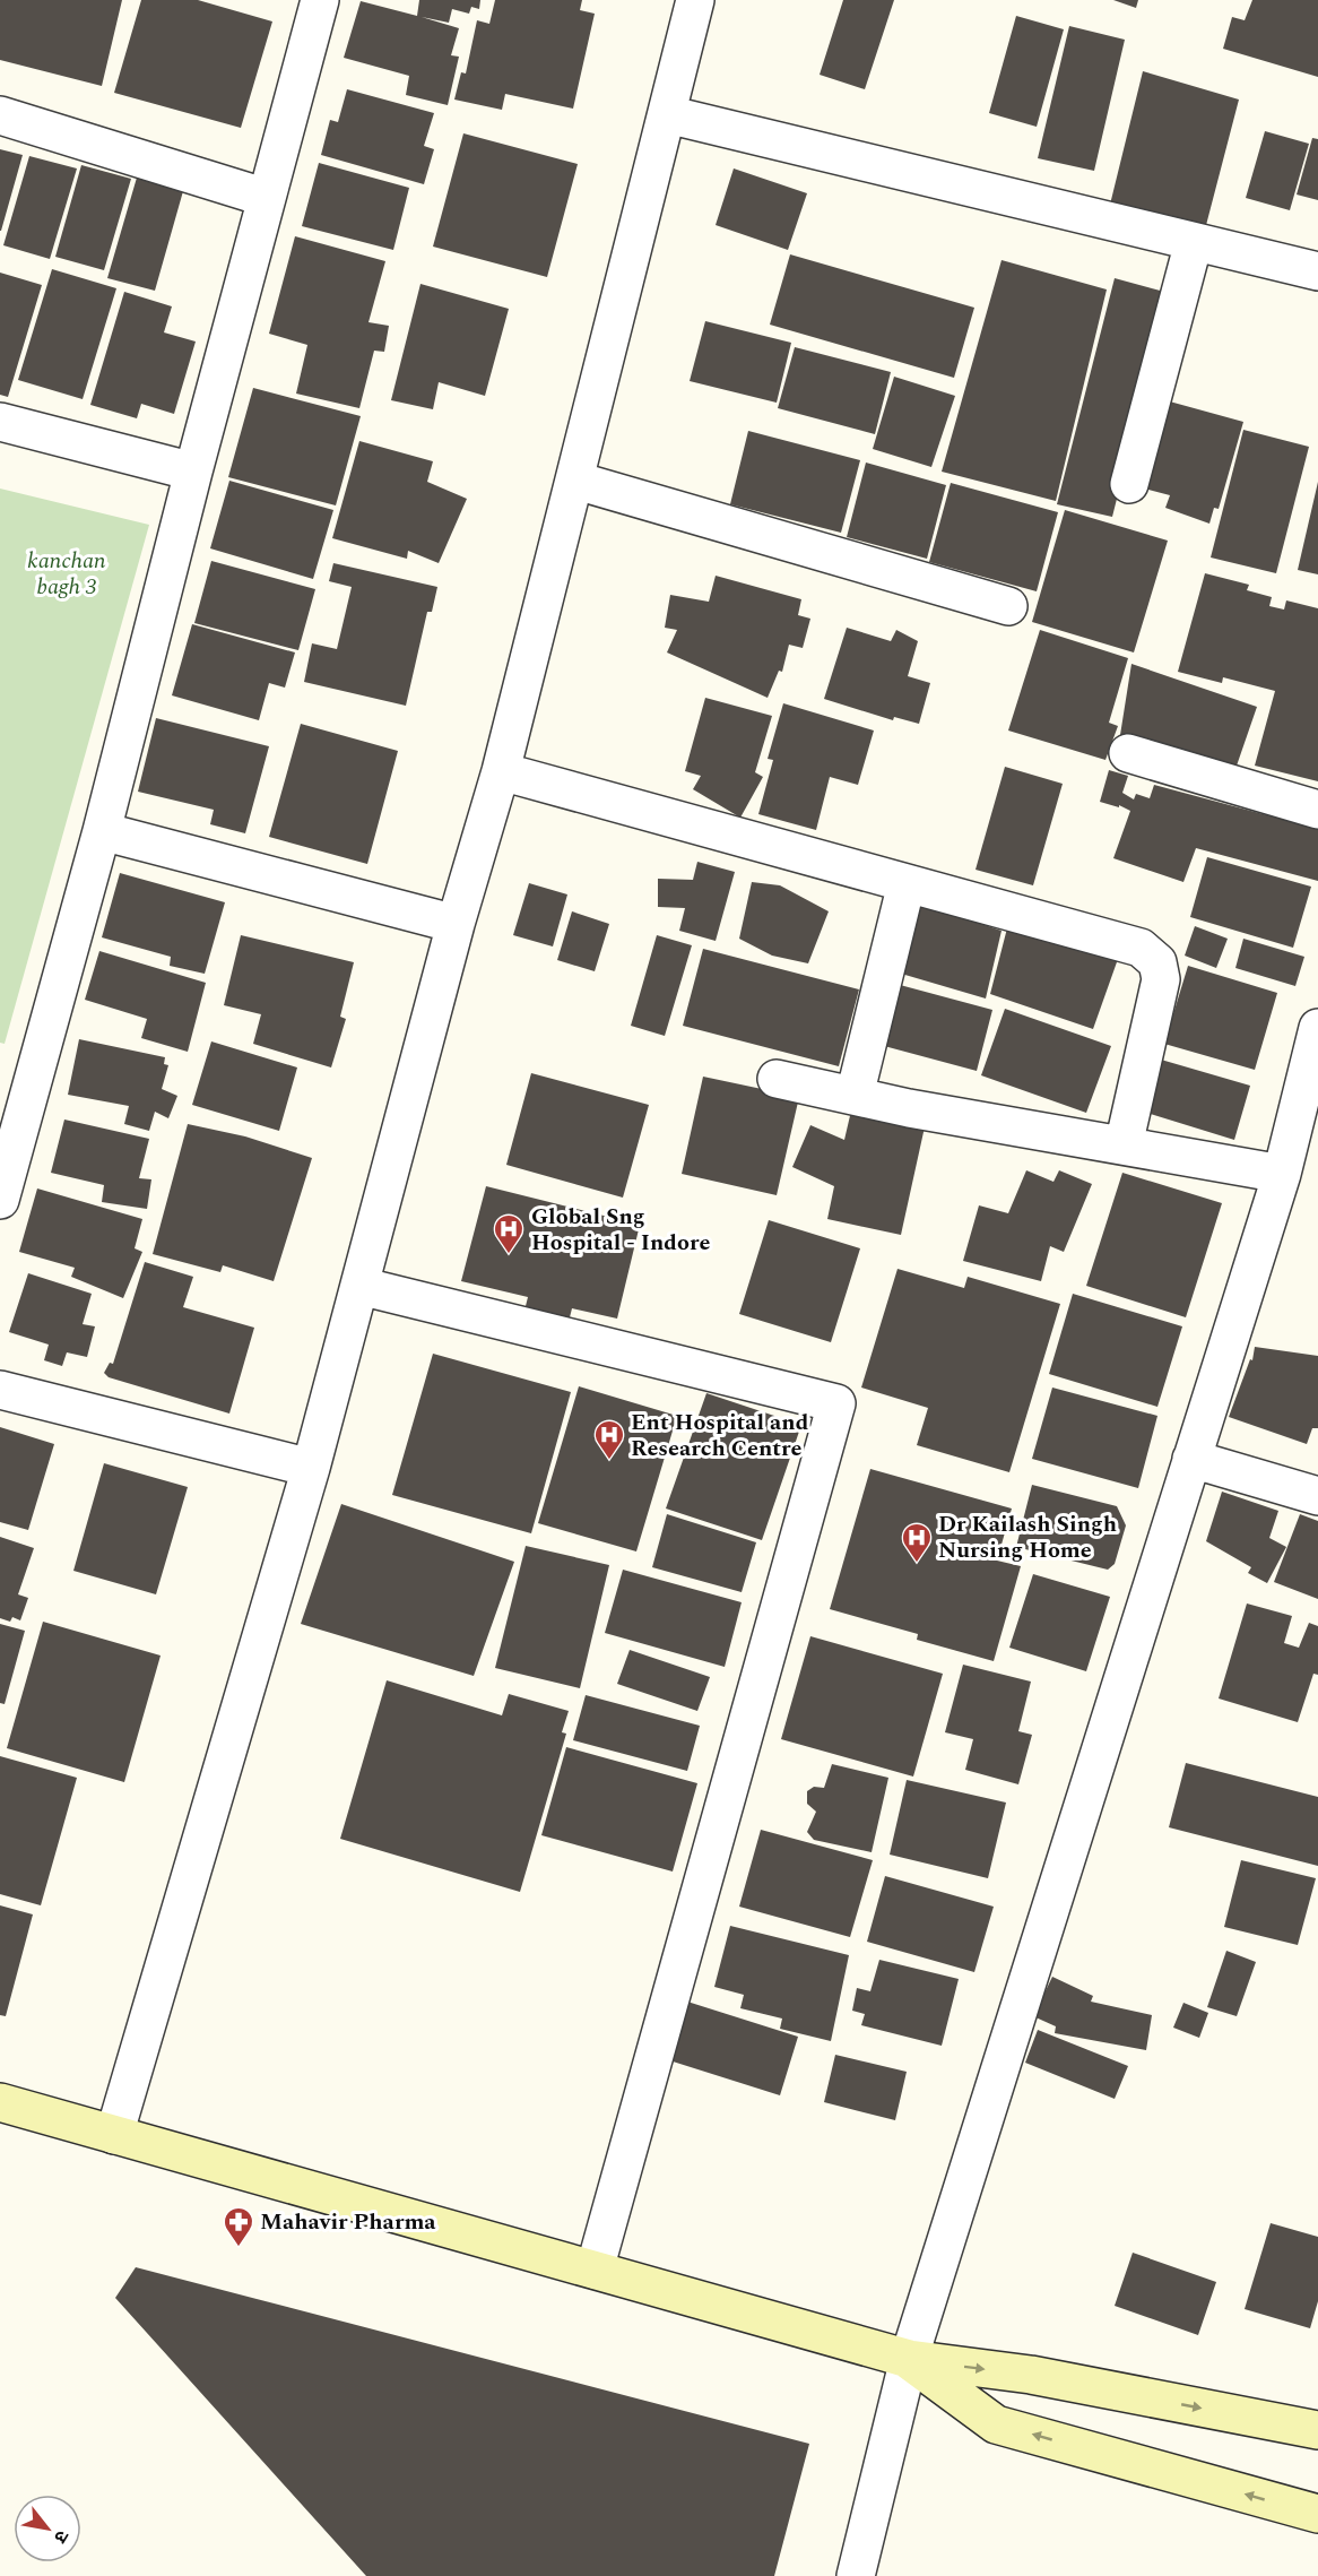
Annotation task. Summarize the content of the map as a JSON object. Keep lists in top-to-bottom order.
{
  "parks": ["kanchan bagh 3"],
  "places": {
    "hospital": ["Global Sng Hospital - Indore", "Ent Hospital and Research Centre", "Dr Kailash Singh Nursing Home"],
    "pharmacy": ["Mahavir Pharma"]
  },
  "north": "bottom right"
}
